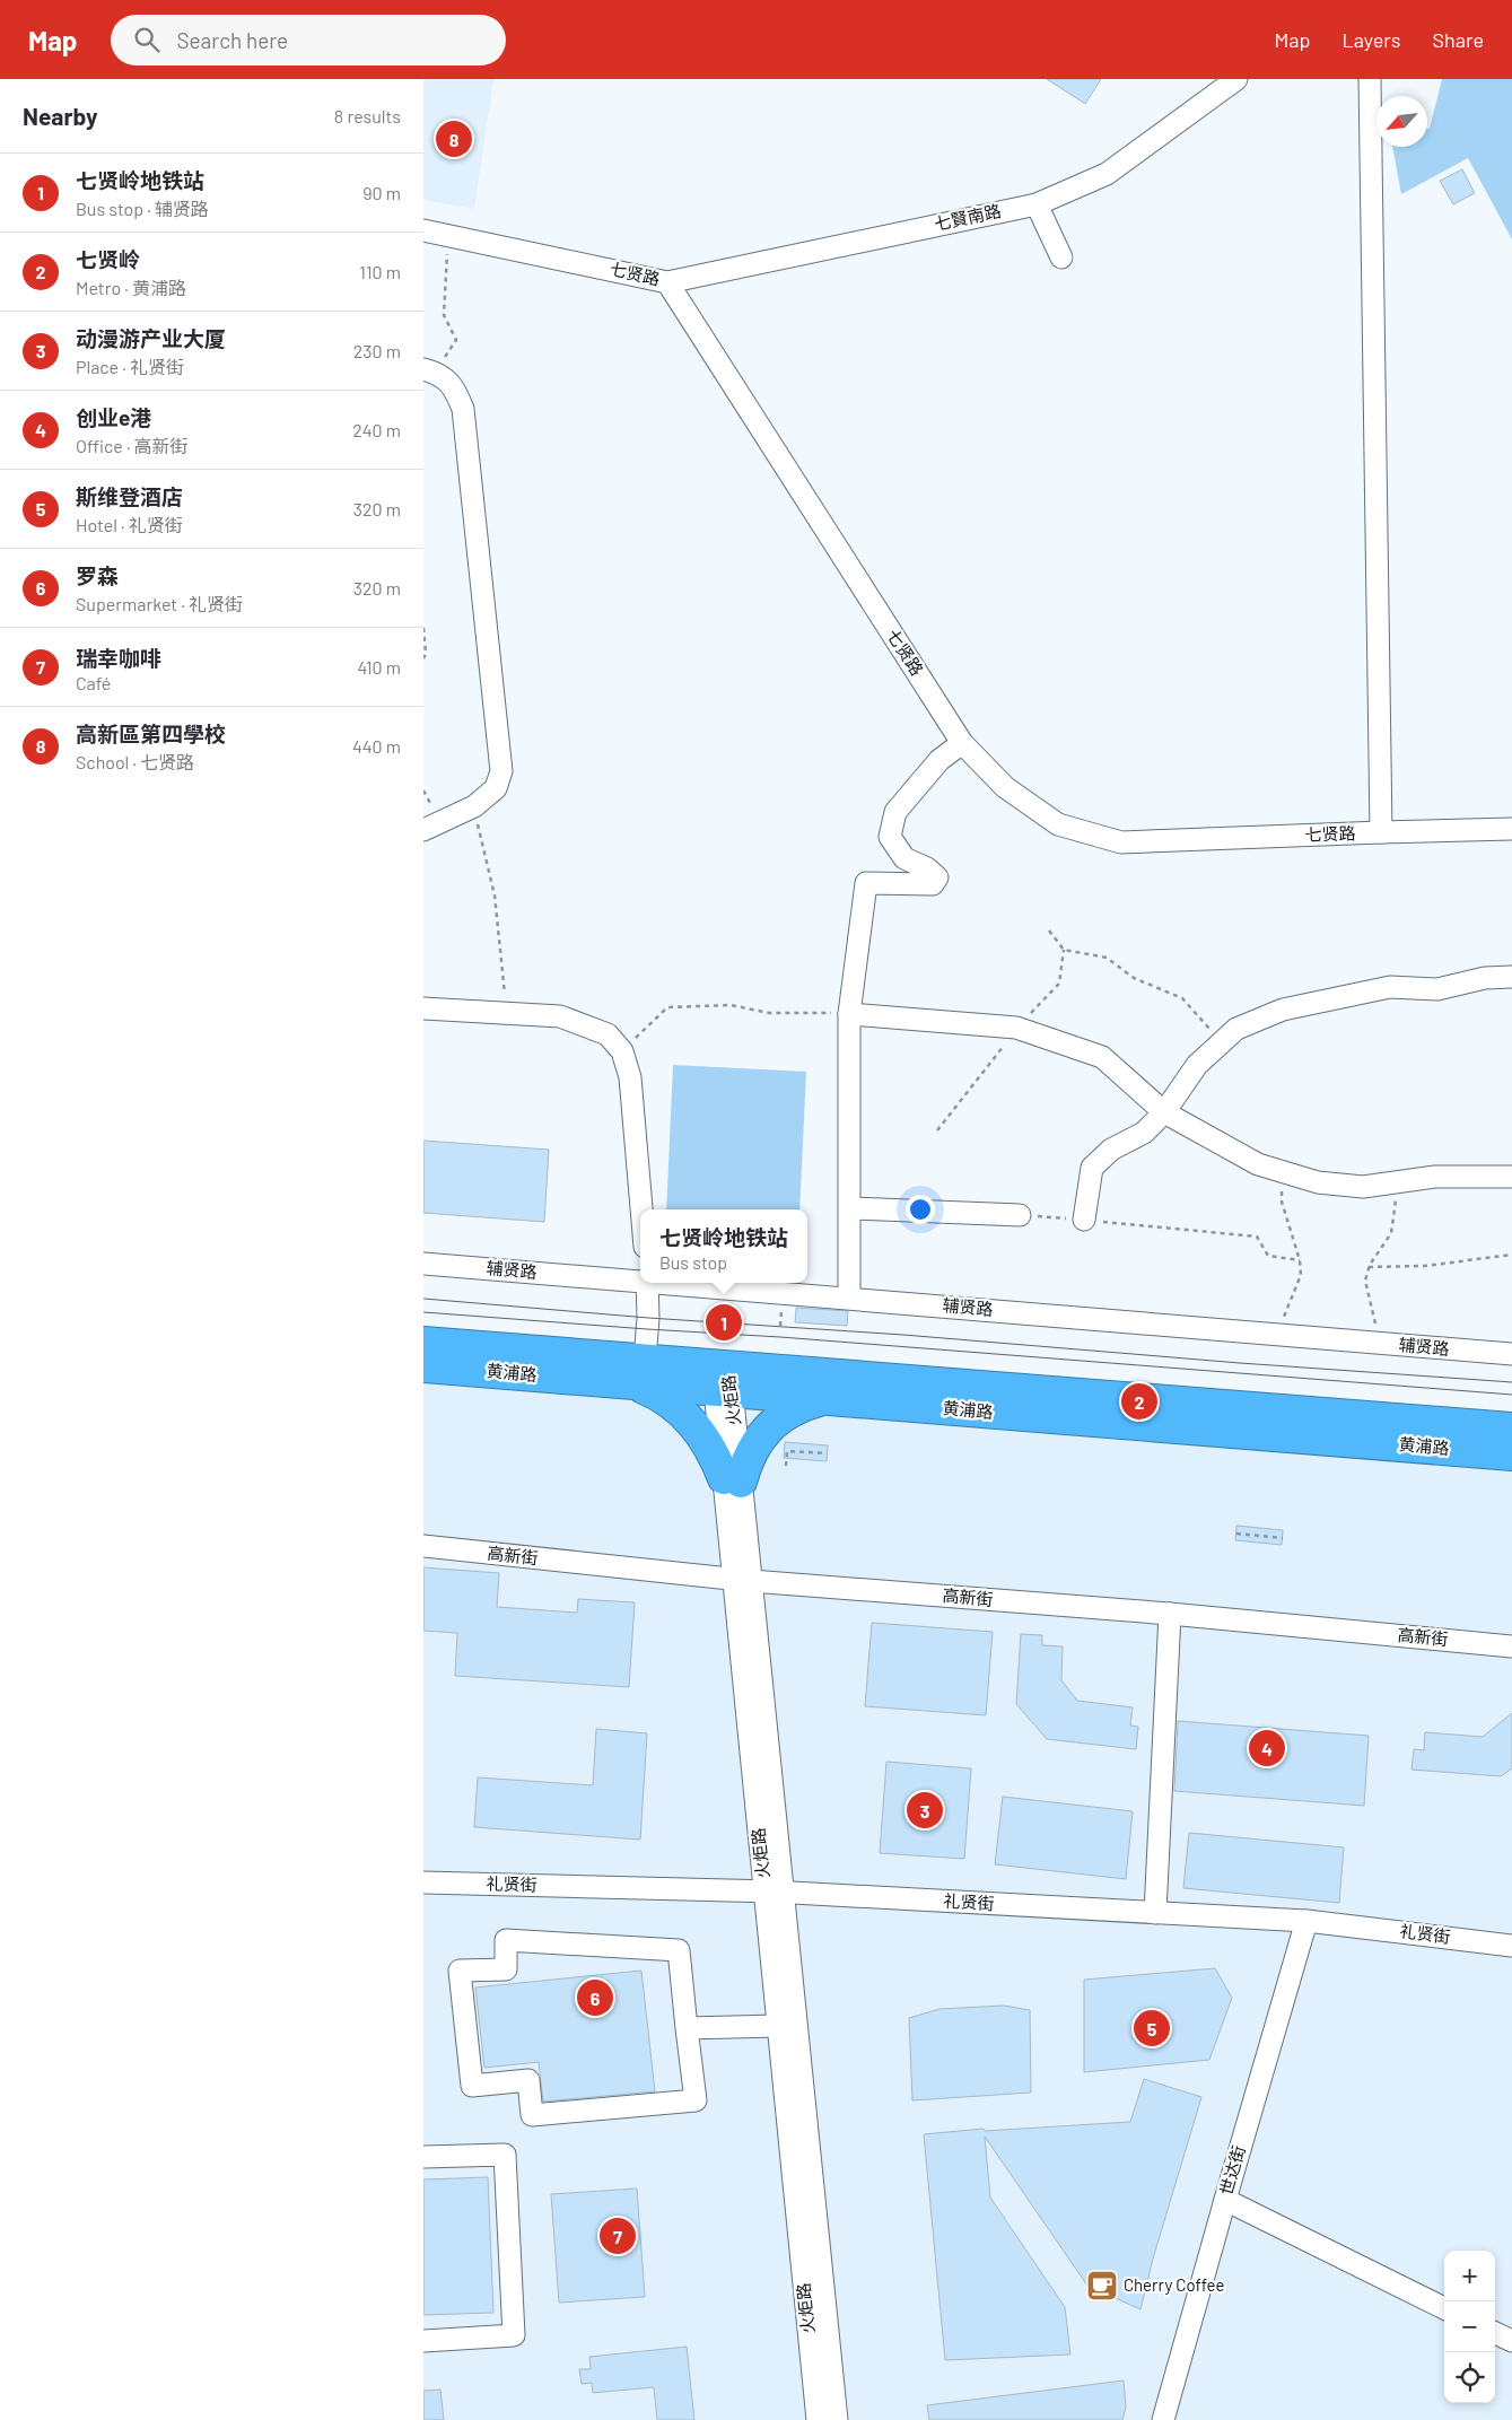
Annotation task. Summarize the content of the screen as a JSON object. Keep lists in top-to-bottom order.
{
  "streets": {
    "highway": ["黄浦路"],
    "street": [
      "七賢南路",
      "七贤路",
      "辅贤路",
      "火炬路",
      "高新街",
      "礼贤街",
      "世达街"
    ]
  },
  "crossings": [
    ["七賢南路", "七贤路"],
    ["黄浦路", "火炬路"],
    ["火炬路", "高新街"],
    ["火炬路", "礼贤街"],
    ["礼贤街", "世达街"]
  ],
  "places": {
    "cafe": ["Cherry Coffee"]
  },
  "north": "bottom left",
  "page": {
    "header": "Map",
    "search": "Search here",
    "nav": ["Map", "Layers", "Share"],
    "heading": ["Nearby", "8 results"],
    "pins": [
      "8",
      "1",
      "2",
      "4",
      "3",
      "6",
      "5",
      "7"
    ],
    "list": [
      {
        "mark": "1",
        "name": "七贤岭地铁站",
        "note": "Bus stop · 辅贤路",
        "value": "90 m"
      },
      {
        "mark": "2",
        "name": "七贤岭",
        "note": "Metro · 黄浦路",
        "value": "110 m"
      },
      {
        "mark": "3",
        "name": "动漫游产业大厦",
        "note": "Place · 礼贤街",
        "value": "230 m"
      },
      {
        "mark": "4",
        "name": "创业e港",
        "note": "Office · 高新街",
        "value": "240 m"
      },
      {
        "mark": "5",
        "name": "斯维登酒店",
        "note": "Hotel · 礼贤街",
        "value": "320 m"
      },
      {
        "mark": "6",
        "name": "罗森",
        "note": "Supermarket · 礼贤街",
        "value": "320 m"
      },
      {
        "mark": "7",
        "name": "瑞幸咖啡",
        "note": "Café",
        "value": "410 m"
      },
      {
        "mark": "8",
        "name": "高新區第四學校",
        "note": "School · 七贤路",
        "value": "440 m"
      }
    ],
    "popup": ["七贤岭地铁站", "Bus stop"],
    "map_buttons": ["+", "−"]
  }
}
